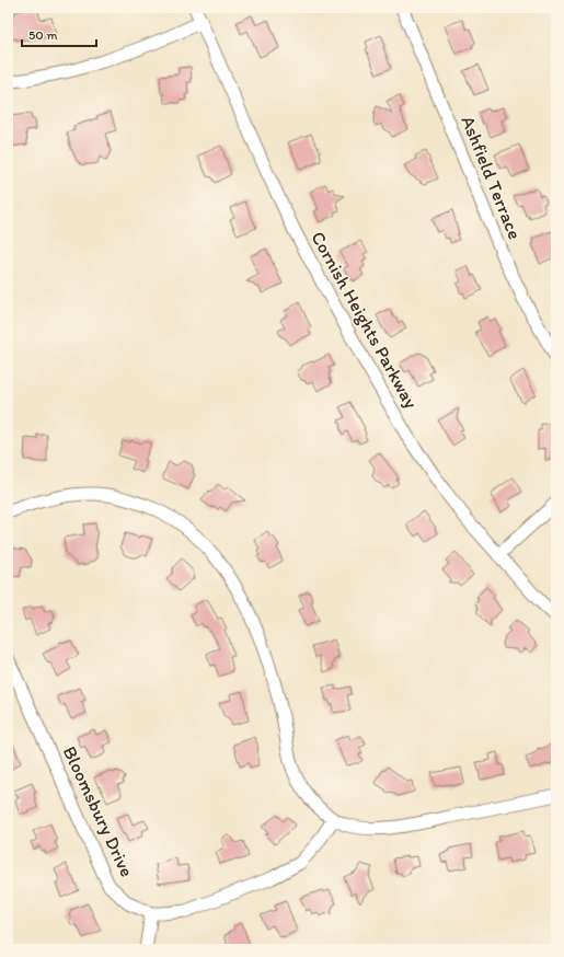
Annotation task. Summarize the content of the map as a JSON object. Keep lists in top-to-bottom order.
{
  "streets": {
    "street": ["Ashfield Terrace", "Cornish Heights Parkway", "Bloomsbury Drive"]
  },
  "scale_bar": "50 m"
}
